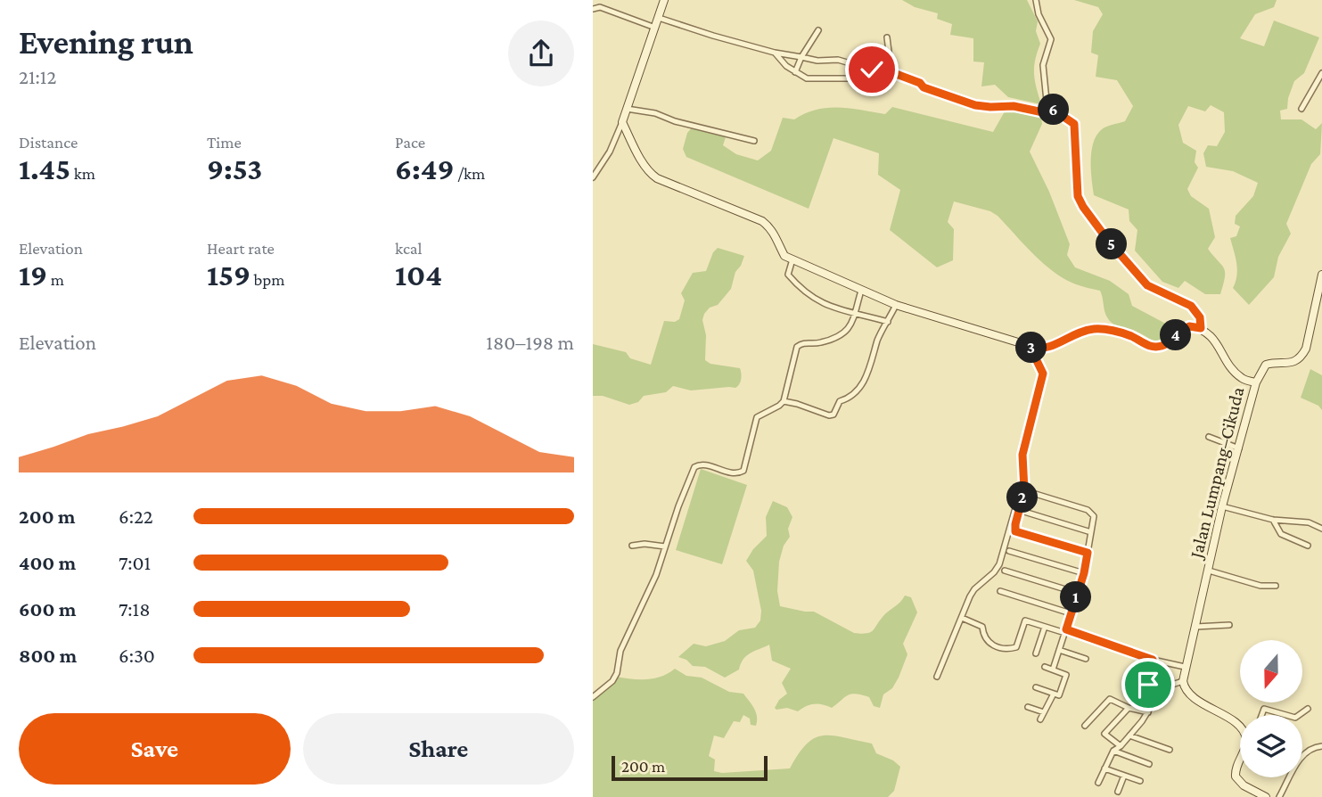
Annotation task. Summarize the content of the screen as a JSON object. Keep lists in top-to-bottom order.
{
  "streets": {
    "street": ["Jalan Lumpang–Cikuda"]
  },
  "scale_bar": "200 m",
  "north": "bottom",
  "page": {
    "heading": ["Evening run", "21:12"],
    "pins": [
      "6",
      "5",
      "4",
      "3",
      "2",
      "1"
    ],
    "stats": [
      ["Distance", "1.45 km"],
      ["Time", "9:53"],
      ["Pace", "6:49 /km"],
      ["Elevation", "19 m"],
      ["Heart rate", "159 bpm"],
      ["kcal", "104"]
    ],
    "chart": ["Elevation", "180–198 m"],
    "list": [
      {
        "name": "200 m",
        "note": "6:22"
      },
      {
        "name": "400 m",
        "note": "7:01"
      },
      {
        "name": "600 m",
        "note": "7:18"
      },
      {
        "name": "800 m",
        "note": "6:30"
      }
    ],
    "buttons": ["Save", "Share"],
    "scale": "200 m"
  }
}
